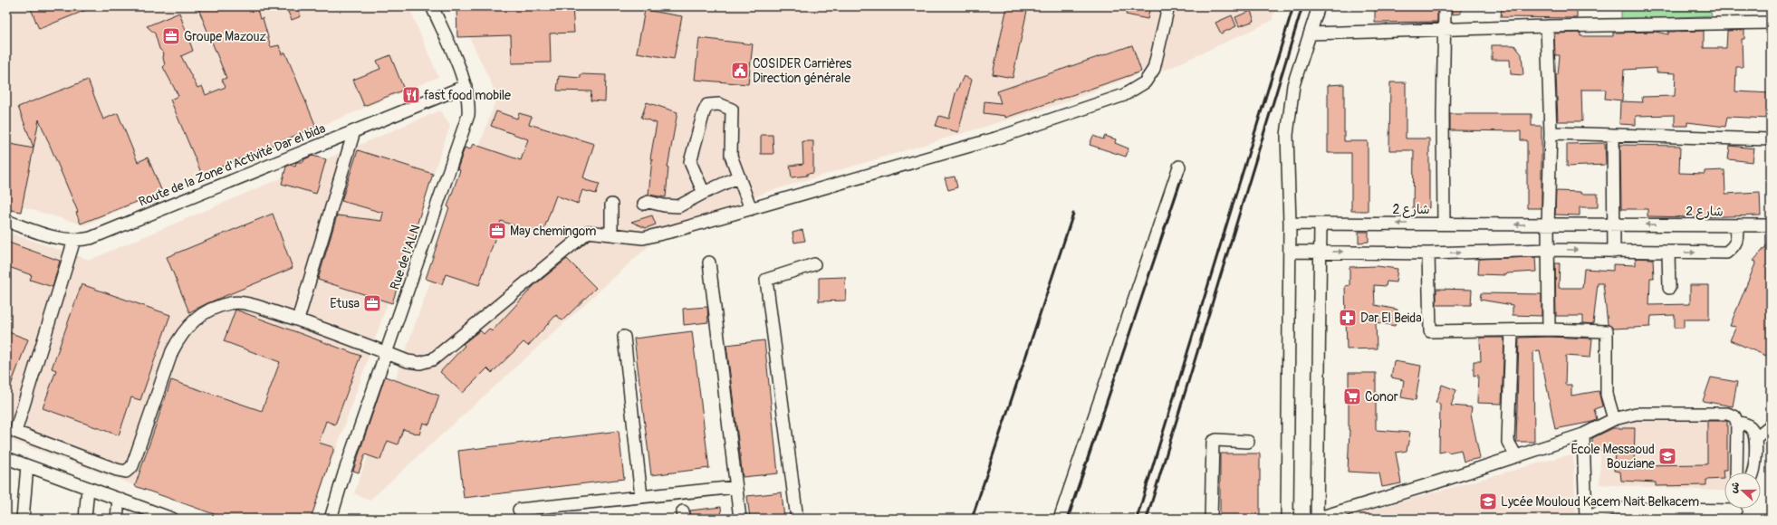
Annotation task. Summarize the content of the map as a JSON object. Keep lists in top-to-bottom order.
{
  "streets": {
    "street": ["Route de la Zone d'Activité Dar el bida", "شارع 2", "Rue de l'ALN"]
  },
  "crossings": [
    ["Route de la Zone d'Activité Dar el bida", "Rue de l'ALN"]
  ],
  "places": {
    "office": ["Groupe Mazouz", "May chemingom", "Etusa"],
    "public building": ["COSIDER Carrières Direction générale"],
    "restaurant": ["fast food mobile"],
    "pharmacy": ["Dar El Beida"],
    "supermarket": ["Conor"],
    "school or university": ["Ecole Messaoud Bouziane", "Lycée Mouloud Kacem Nait Belkacem"]
  },
  "north": "left"
}
